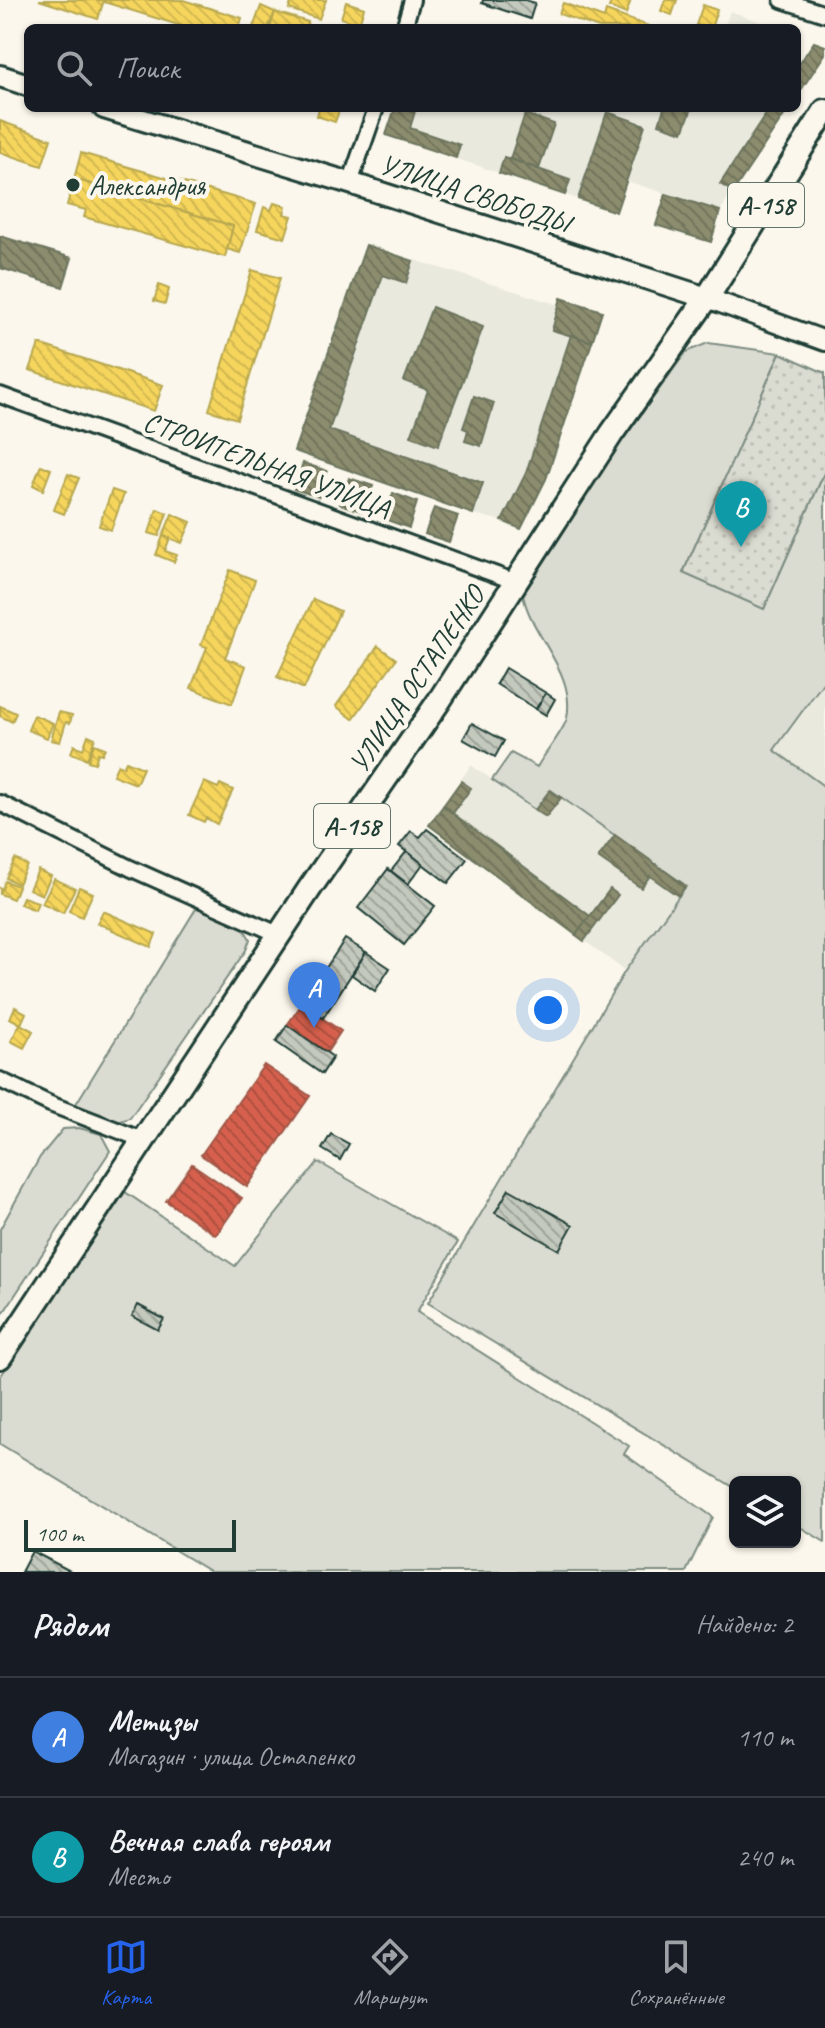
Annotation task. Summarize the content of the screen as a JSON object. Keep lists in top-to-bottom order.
{
  "streets": {
    "main road": ["УЛИЦА СВОБОДЫ", "А-158", "УЛИЦА ОСТАПЕНКО"],
    "street": ["СТРОИТЕЛЬНАЯ УЛИЦА"]
  },
  "crossings": [
    ["УЛИЦА СВОБОДЫ", "УЛИЦА ОСТАПЕНКО"],
    ["СТРОИТЕЛЬНАЯ УЛИЦА", "УЛИЦА ОСТАПЕНКО"]
  ],
  "places": ["Александрия"],
  "scale_bar": "100 m",
  "page": {
    "search": "Поиск",
    "pins": ["B", "A"],
    "scale": "100 m",
    "heading": ["Рядом", "Найдено: 2"],
    "list": [
      {
        "mark": "A",
        "name": "Метизы",
        "note": "Магазин · улица Остапенко",
        "value": "110 m"
      },
      {
        "mark": "B",
        "name": "Вечная слава героям",
        "note": "Место",
        "value": "240 m"
      }
    ],
    "nav": ["Карта", "Маршрут", "Сохранённые"]
  }
}
